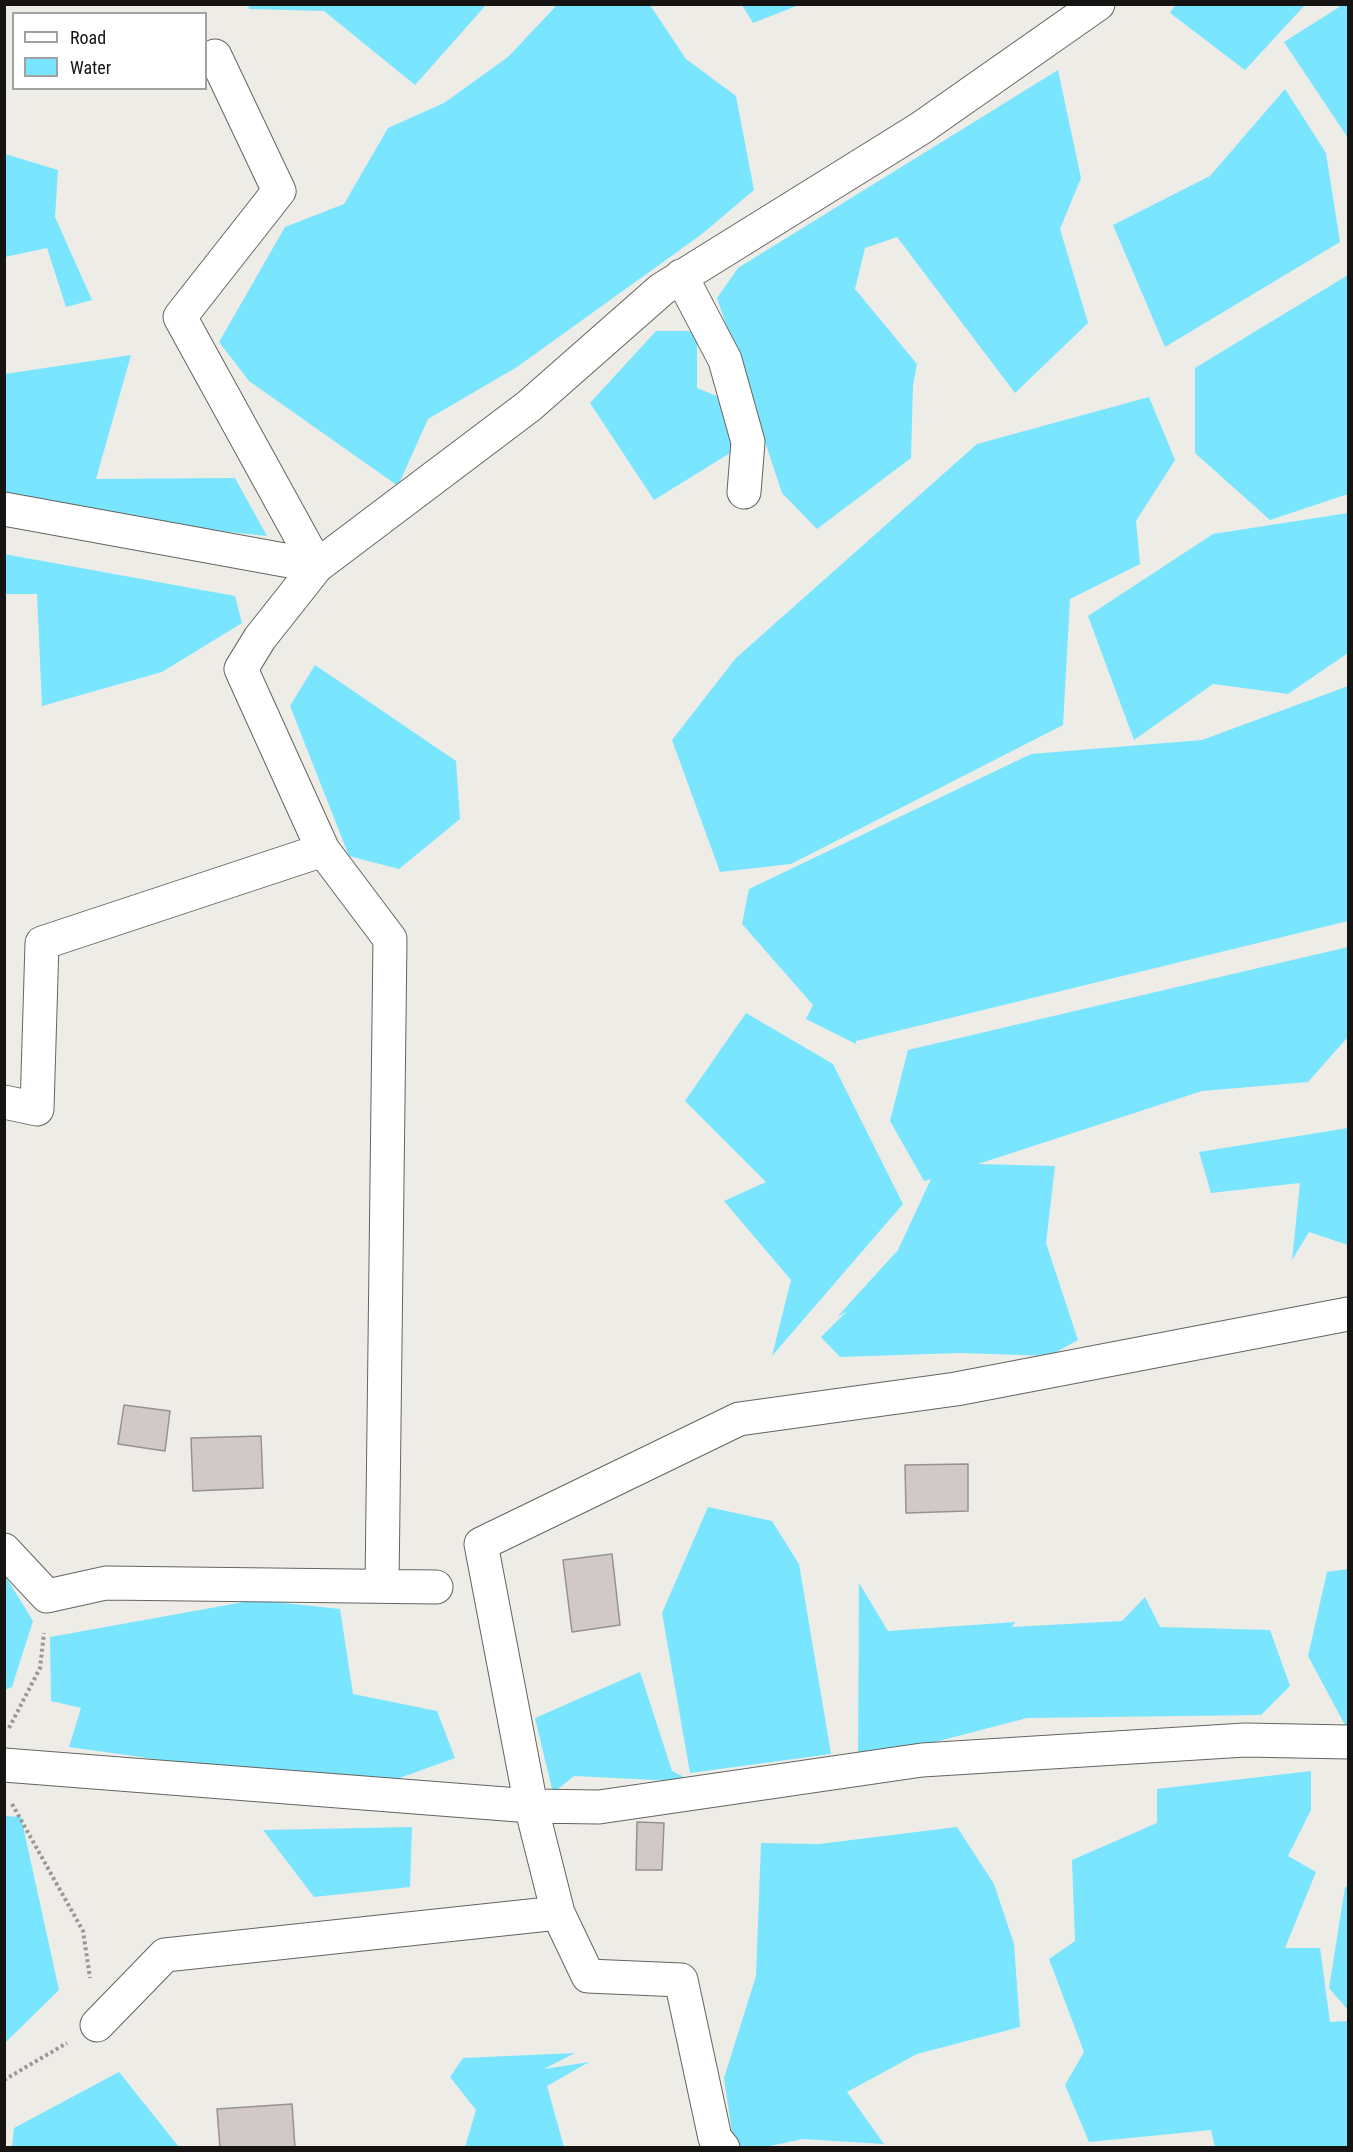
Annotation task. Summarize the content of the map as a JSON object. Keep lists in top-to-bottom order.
{
  "legend": ["Road", "Water"]
}
